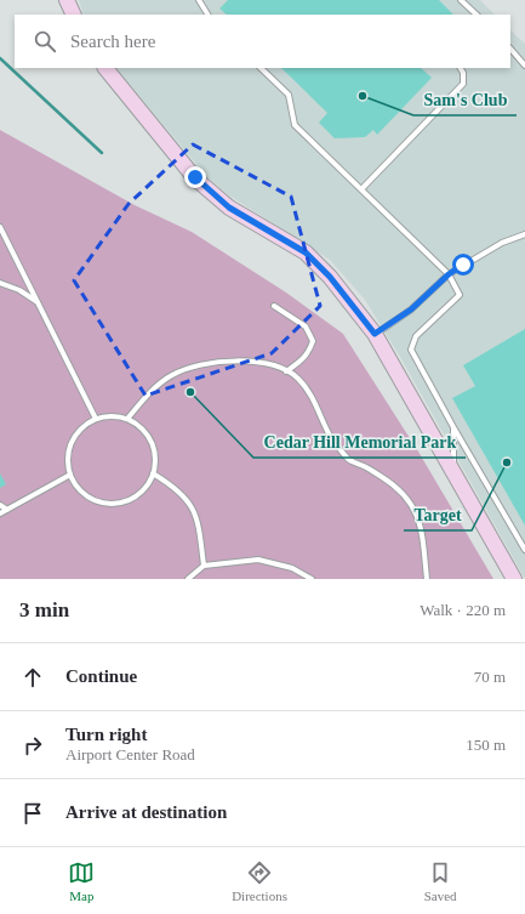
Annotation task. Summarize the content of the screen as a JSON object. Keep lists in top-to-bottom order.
{
  "places": ["Sam's Club", "Cedar Hill Memorial Park", "Target"],
  "page": {
    "search": "Search here",
    "heading": ["3 min", "Walk · 220 m"],
    "list": [
      ["Continue", "70 m"],
      ["Turn right", "Airport Center Road", "150 m"],
      "Arrive at destination"
    ],
    "nav": ["Map", "Directions", "Saved"]
  }
}
